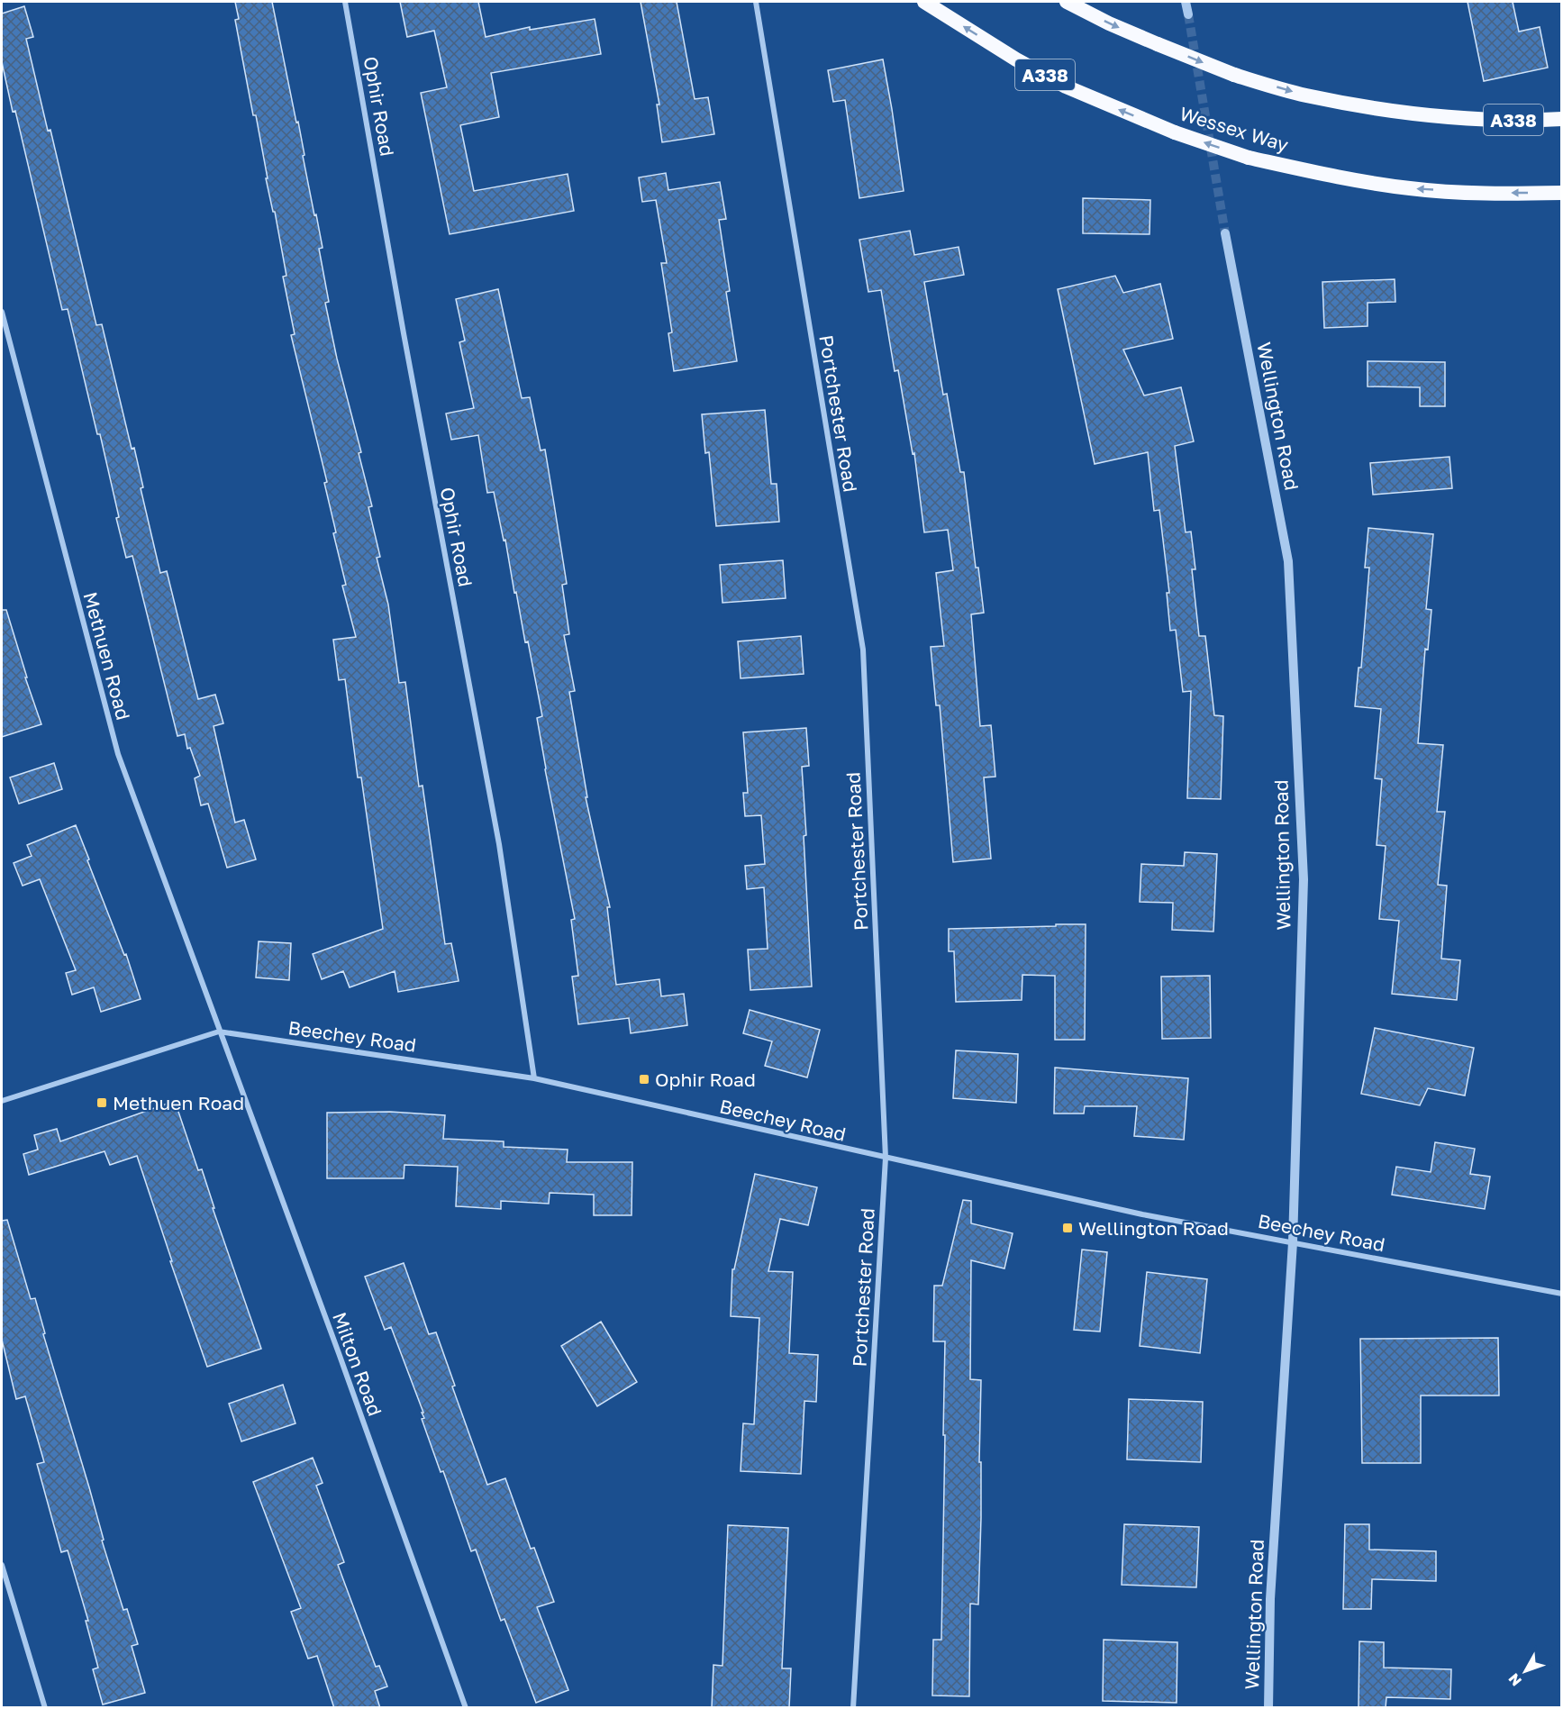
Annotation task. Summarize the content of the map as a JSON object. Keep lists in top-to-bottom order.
{
  "streets": {
    "highway": ["A338", "Wessex Way"],
    "street": [
      "Ophir Road",
      "Portchester Road",
      "Wellington Road",
      "Methuen Road",
      "Beechey Road",
      "Milton Road"
    ]
  },
  "crossings": [
    ["Ophir Road", "Beechey Road"],
    ["Portchester Road", "Beechey Road"],
    ["Wellington Road", "Beechey Road"],
    ["Methuen Road", "Beechey Road"],
    ["Methuen Road", "Milton Road"],
    ["Beechey Road", "Milton Road"]
  ],
  "places": {
    "transit": ["Ophir Road", "Methuen Road", "Wellington Road"]
  },
  "north": "bottom left"
}
